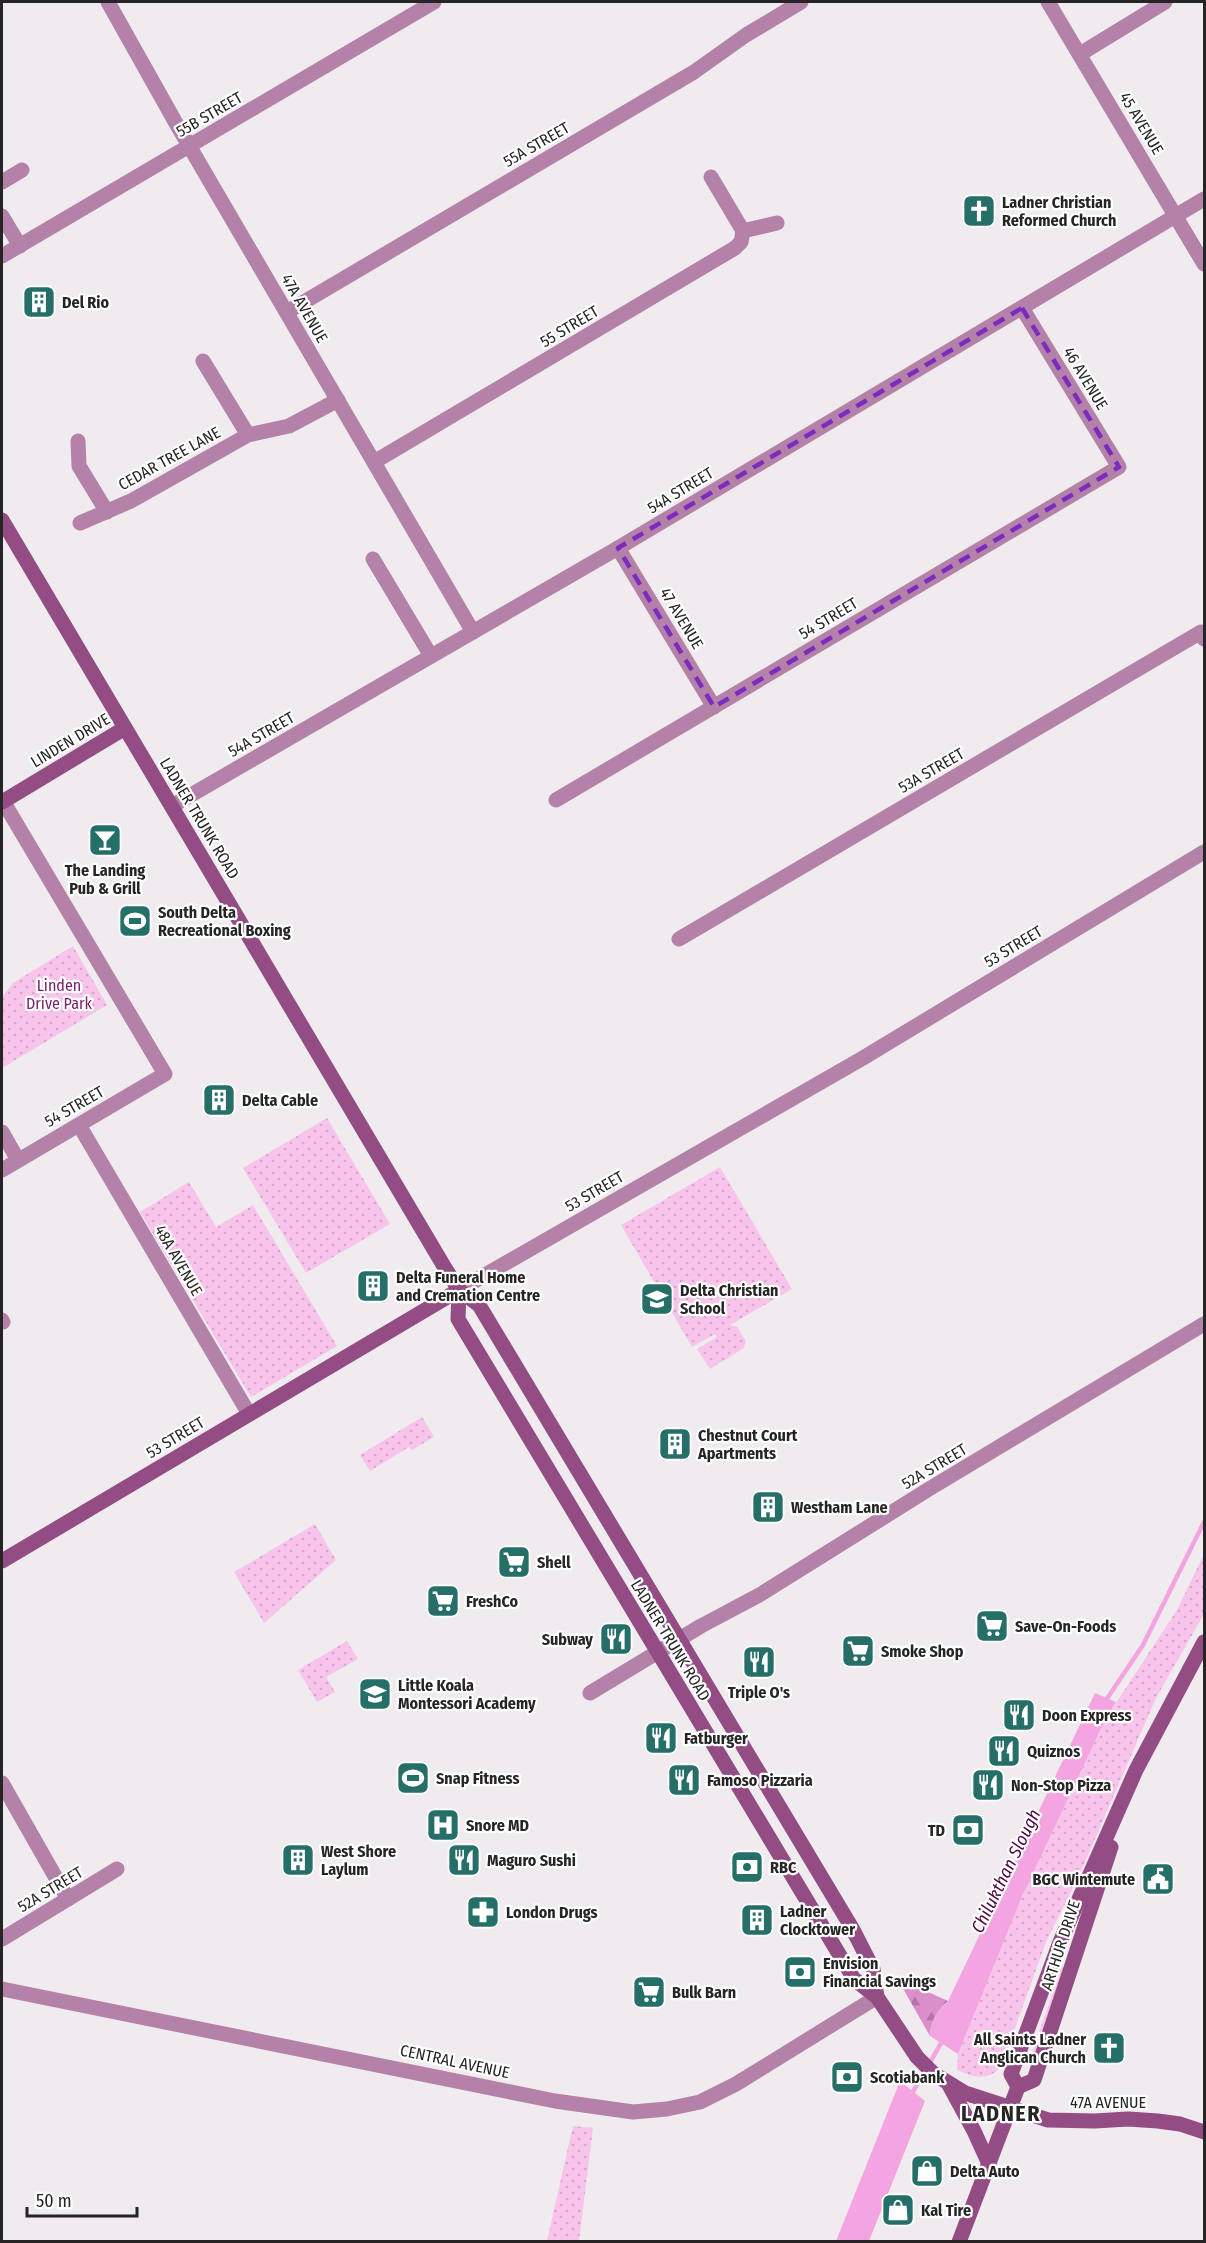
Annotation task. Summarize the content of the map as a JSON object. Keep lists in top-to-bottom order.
{
  "streets": {
    "main road": [
      "47A AVENUE",
      "LINDEN DRIVE",
      "LADNER TRUNK ROAD",
      "53 STREET",
      "ARTHUR DRIVE"
    ],
    "street": [
      "55B STREET",
      "45 AVENUE",
      "55A STREET",
      "55 STREET",
      "46 AVENUE",
      "CEDAR TREE LANE",
      "54A STREET",
      "47 AVENUE",
      "54 STREET",
      "53A STREET",
      "48A AVENUE",
      "52A STREET",
      "CENTRAL AVENUE"
    ]
  },
  "crossings": [
    ["55B STREET", "47A AVENUE"],
    ["45 AVENUE", "54A STREET"],
    ["55A STREET", "47A AVENUE"],
    ["47A AVENUE", "55 STREET"],
    ["47A AVENUE", "CEDAR TREE LANE"],
    ["47A AVENUE", "54A STREET"],
    ["47A AVENUE", "LADNER TRUNK ROAD"],
    ["47A AVENUE", "ARTHUR DRIVE"],
    ["46 AVENUE", "54A STREET"],
    ["46 AVENUE", "54 STREET"],
    ["54A STREET", "47 AVENUE"],
    ["54A STREET", "LADNER TRUNK ROAD"],
    ["47 AVENUE", "54 STREET"],
    ["54 STREET", "LINDEN DRIVE"],
    ["54 STREET", "48A AVENUE"],
    ["LINDEN DRIVE", "LADNER TRUNK ROAD"],
    ["LADNER TRUNK ROAD", "53 STREET"],
    ["LADNER TRUNK ROAD", "52A STREET"],
    ["LADNER TRUNK ROAD", "ARTHUR DRIVE"],
    ["LADNER TRUNK ROAD", "CENTRAL AVENUE"],
    ["53 STREET", "48A AVENUE"]
  ],
  "districts": ["LADNER"],
  "water": ["Chilukthan Slough"],
  "parks": ["Linden Drive Park"],
  "places": {
    "church": ["Ladner Christian Reformed Church", "All Saints Ladner Anglican Church"],
    "building": [
      "Del Rio",
      "Delta Cable",
      "Delta Funeral Home and Cremation Centre",
      "Chestnut Court Apartments",
      "Westham Lane",
      "West Shore Laylum",
      "Ladner Clocktower"
    ],
    "bar": ["The Landing Pub & Grill"],
    "sports": ["South Delta Recreational Boxing", "Snap Fitness"],
    "school or university": ["Delta Christian School", "Little Koala Montessori Academy"],
    "supermarket": [
      "Shell",
      "FreshCo",
      "Save-On-Foods",
      "Smoke Shop",
      "Bulk Barn"
    ],
    "restaurant": [
      "Subway",
      "Triple O's",
      "Doon Express",
      "Fatburger",
      "Quiznos",
      "Famoso Pizzaria",
      "Non-Stop Pizza",
      "Maguro Sushi"
    ],
    "hospital": ["Snore MD"],
    "bank": [
      "TD",
      "RBC",
      "Envision Financial Savings",
      "Scotiabank"
    ],
    "public building": ["BGC Wintemute"],
    "pharmacy": ["London Drugs"],
    "shop": ["Delta Auto", "Kal Tire"]
  },
  "scale_bar": "50 m"
}
